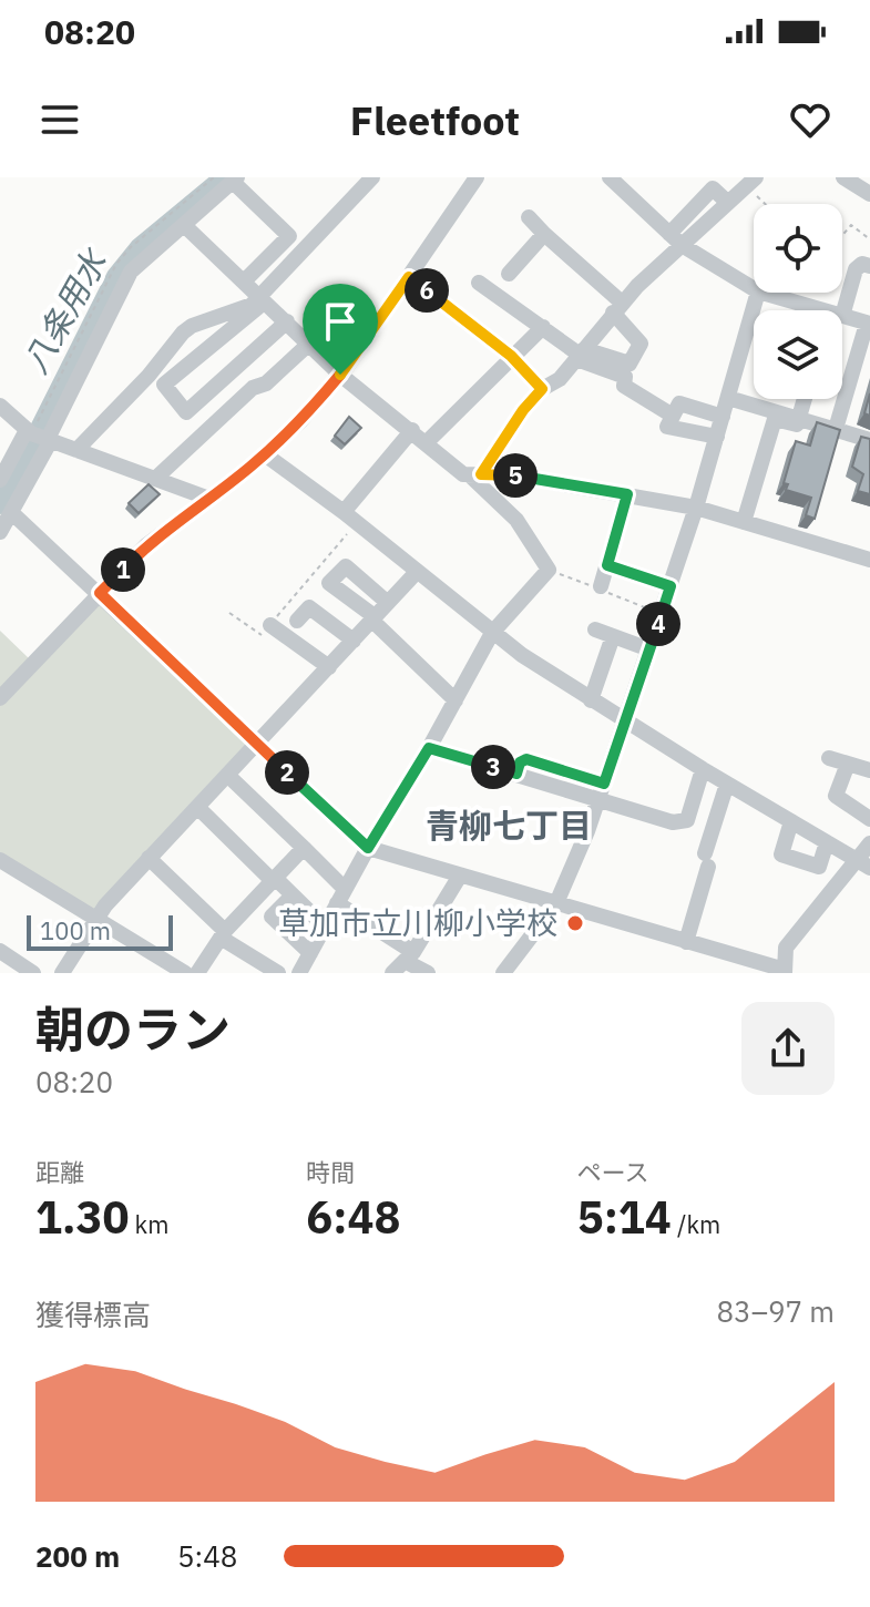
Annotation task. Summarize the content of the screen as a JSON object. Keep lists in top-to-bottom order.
{
  "districts": ["青柳七丁目"],
  "water": ["八条用水"],
  "places": ["草加市立川柳小学校"],
  "scale_bar": "100 m",
  "page": {
    "status": "08:20",
    "header": "Fleetfoot",
    "pins": [
      "6",
      "5",
      "1",
      "4",
      "3",
      "2"
    ],
    "scale": "100 m",
    "heading": ["朝のラン", "08:20"],
    "stats": [
      ["距離", "1.30 km"],
      ["時間", "6:48"],
      ["ペース", "5:14 /km"]
    ],
    "chart": ["獲得標高", "83–97 m"],
    "list": [
      {
        "name": "200 m",
        "note": "5:48"
      }
    ]
  }
}
